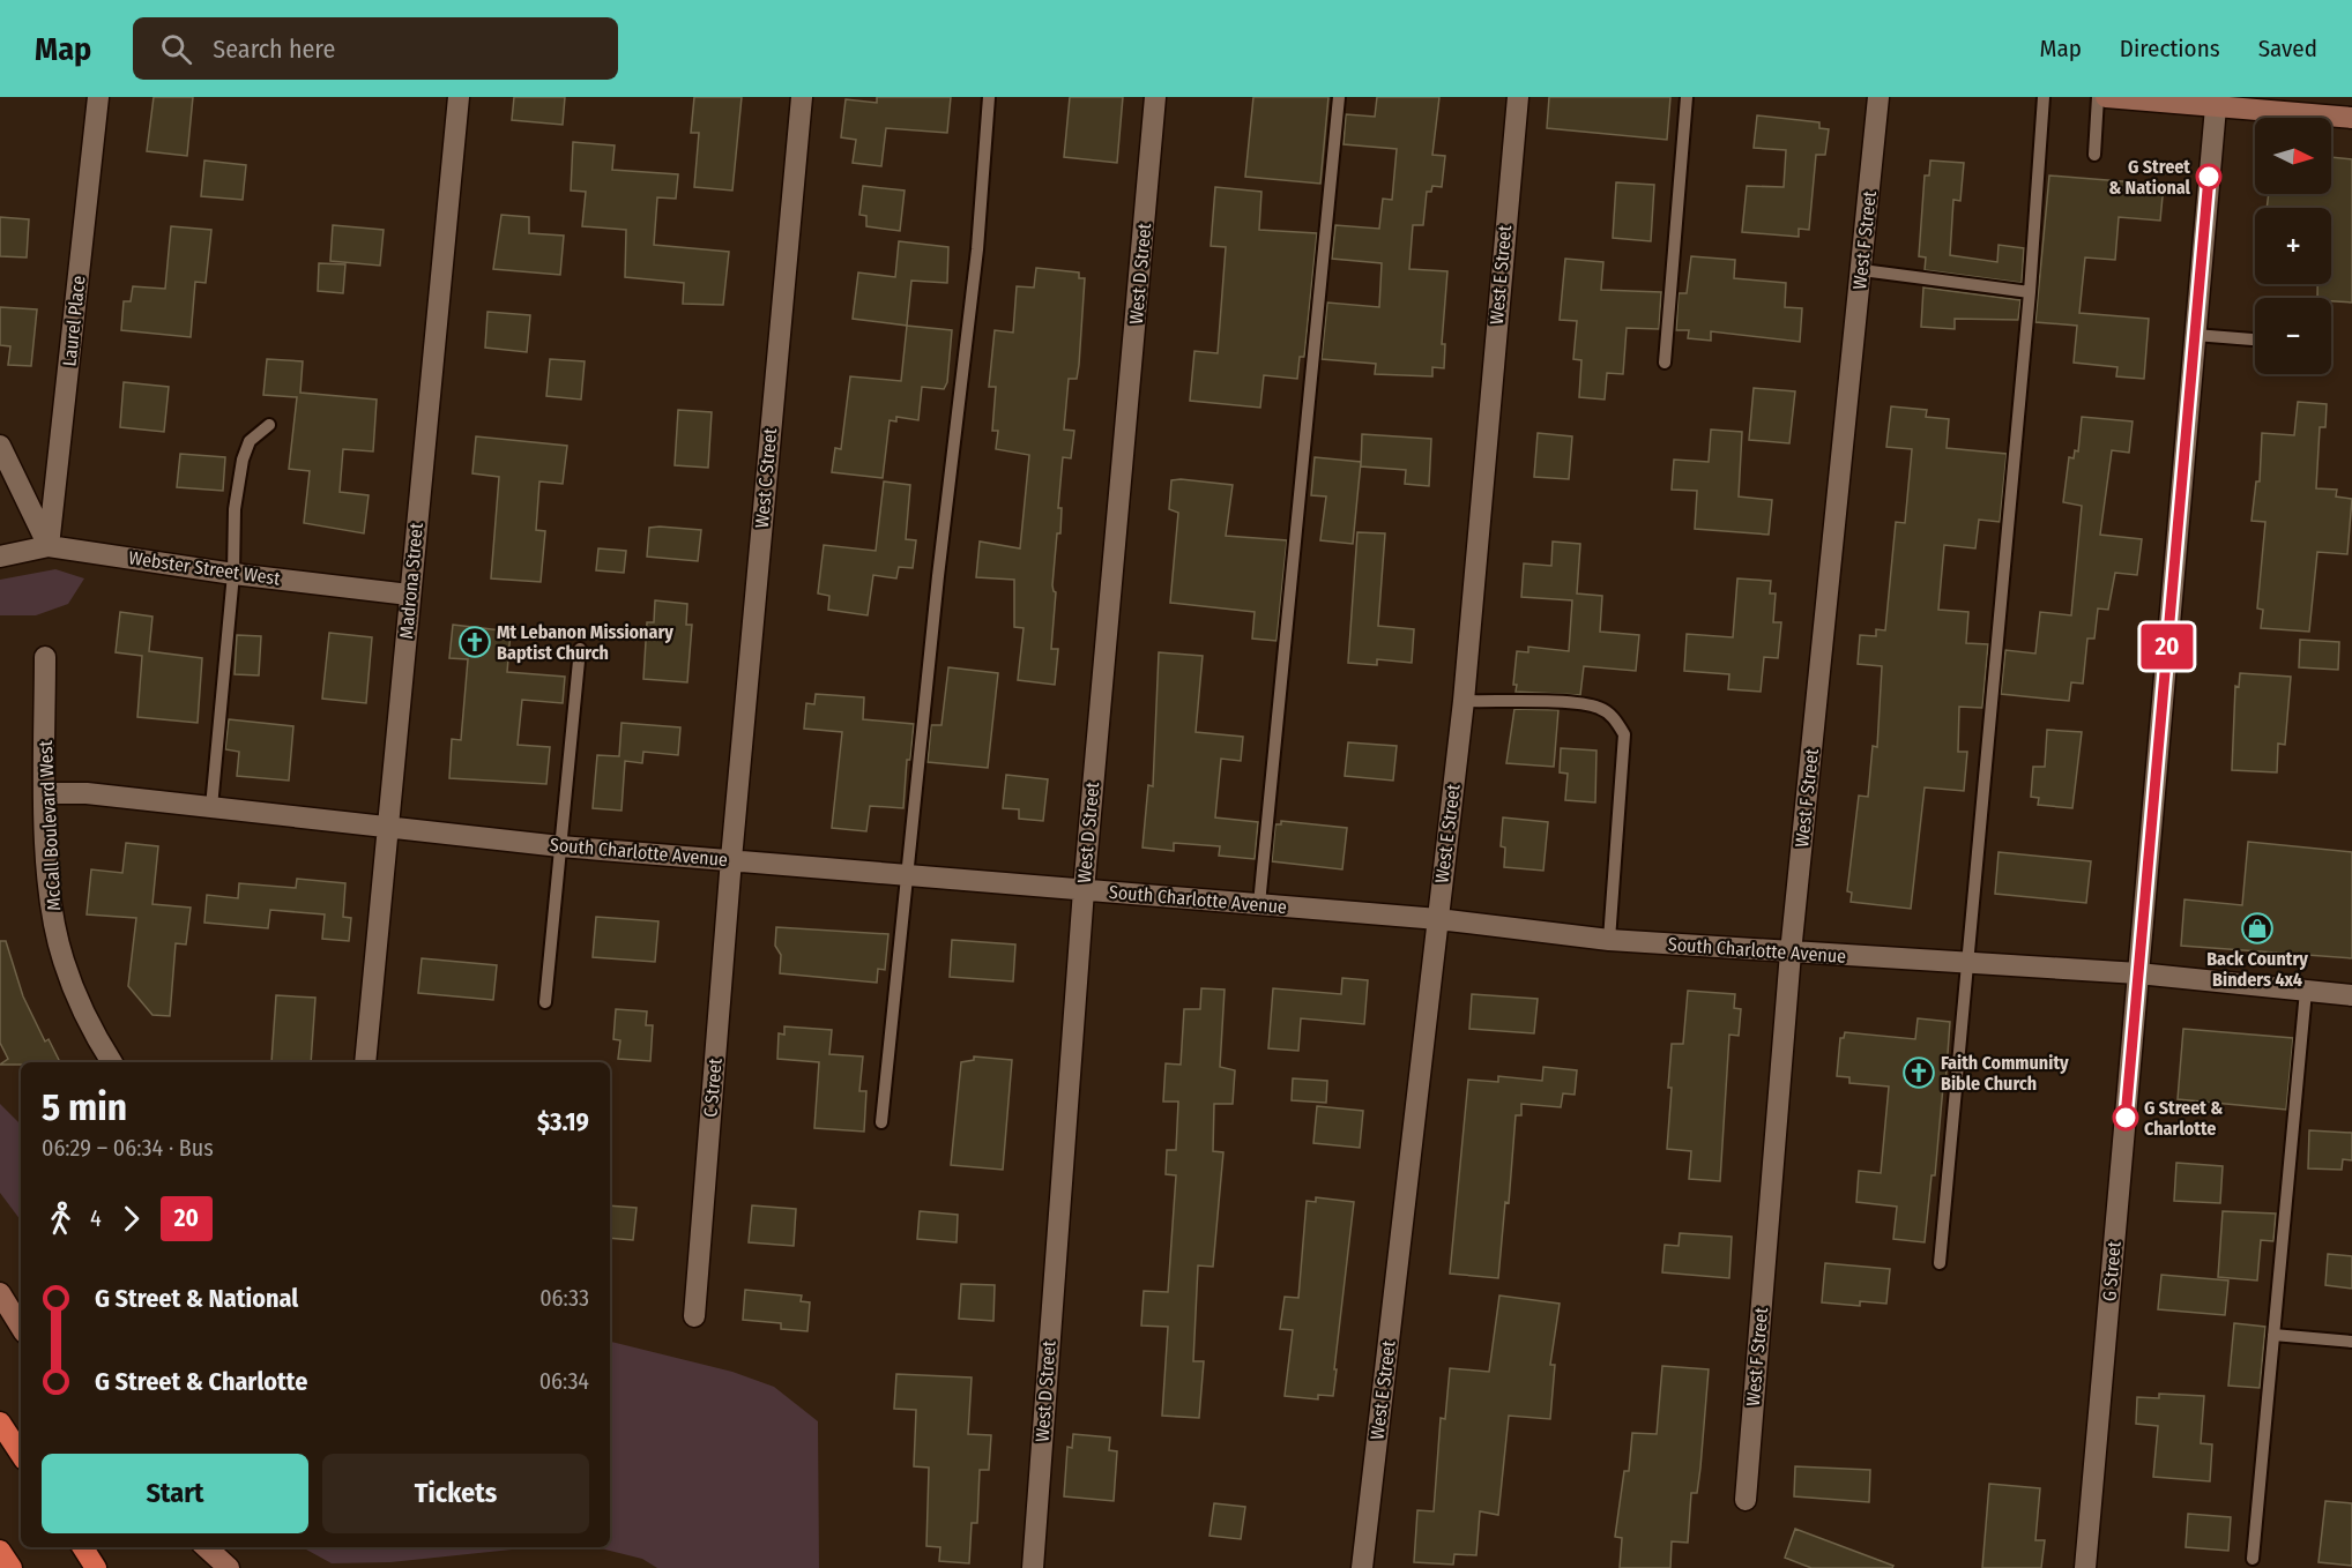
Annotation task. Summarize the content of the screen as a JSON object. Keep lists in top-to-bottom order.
{
  "streets": {
    "street": [
      "West F Street",
      "West D Street",
      "West E Street",
      "Laurel Place",
      "West C Street",
      "Webster Street West",
      "Madrona Street",
      "McCall Boulevard West",
      "South Charlotte Avenue",
      "C Street",
      "G Street"
    ]
  },
  "crossings": [
    ["West F Street", "South Charlotte Avenue"],
    ["West D Street", "South Charlotte Avenue"],
    ["West E Street", "South Charlotte Avenue"],
    ["Laurel Place", "Webster Street West"],
    ["West C Street", "South Charlotte Avenue"],
    ["West C Street", "C Street"],
    ["Webster Street West", "Madrona Street"],
    ["Madrona Street", "South Charlotte Avenue"],
    ["McCall Boulevard West", "South Charlotte Avenue"],
    ["South Charlotte Avenue", "C Street"],
    ["South Charlotte Avenue", "G Street"]
  ],
  "places": {
    "other": ["G Street & National", "G Street & Charlotte"],
    "church": ["Mt Lebanon Missionary Baptist Church", "Faith Community Bible Church"],
    "shop": ["Back Country Binders 4x4"]
  },
  "lines": ["bus line 20"],
  "north": "right",
  "page": {
    "header": "Map",
    "search": "Search here",
    "nav": ["Map", "Directions", "Saved"],
    "on_map": "20",
    "map_buttons": ["+", "−"],
    "heading": ["5 min", "06:29 – 06:34 · Bus", "$3.19"],
    "legs": ["4", "20"],
    "list": [
      {
        "name": "G Street & National",
        "value": "06:33"
      },
      {
        "name": "G Street & Charlotte",
        "value": "06:34"
      }
    ],
    "buttons": ["Start", "Tickets"]
  }
}
